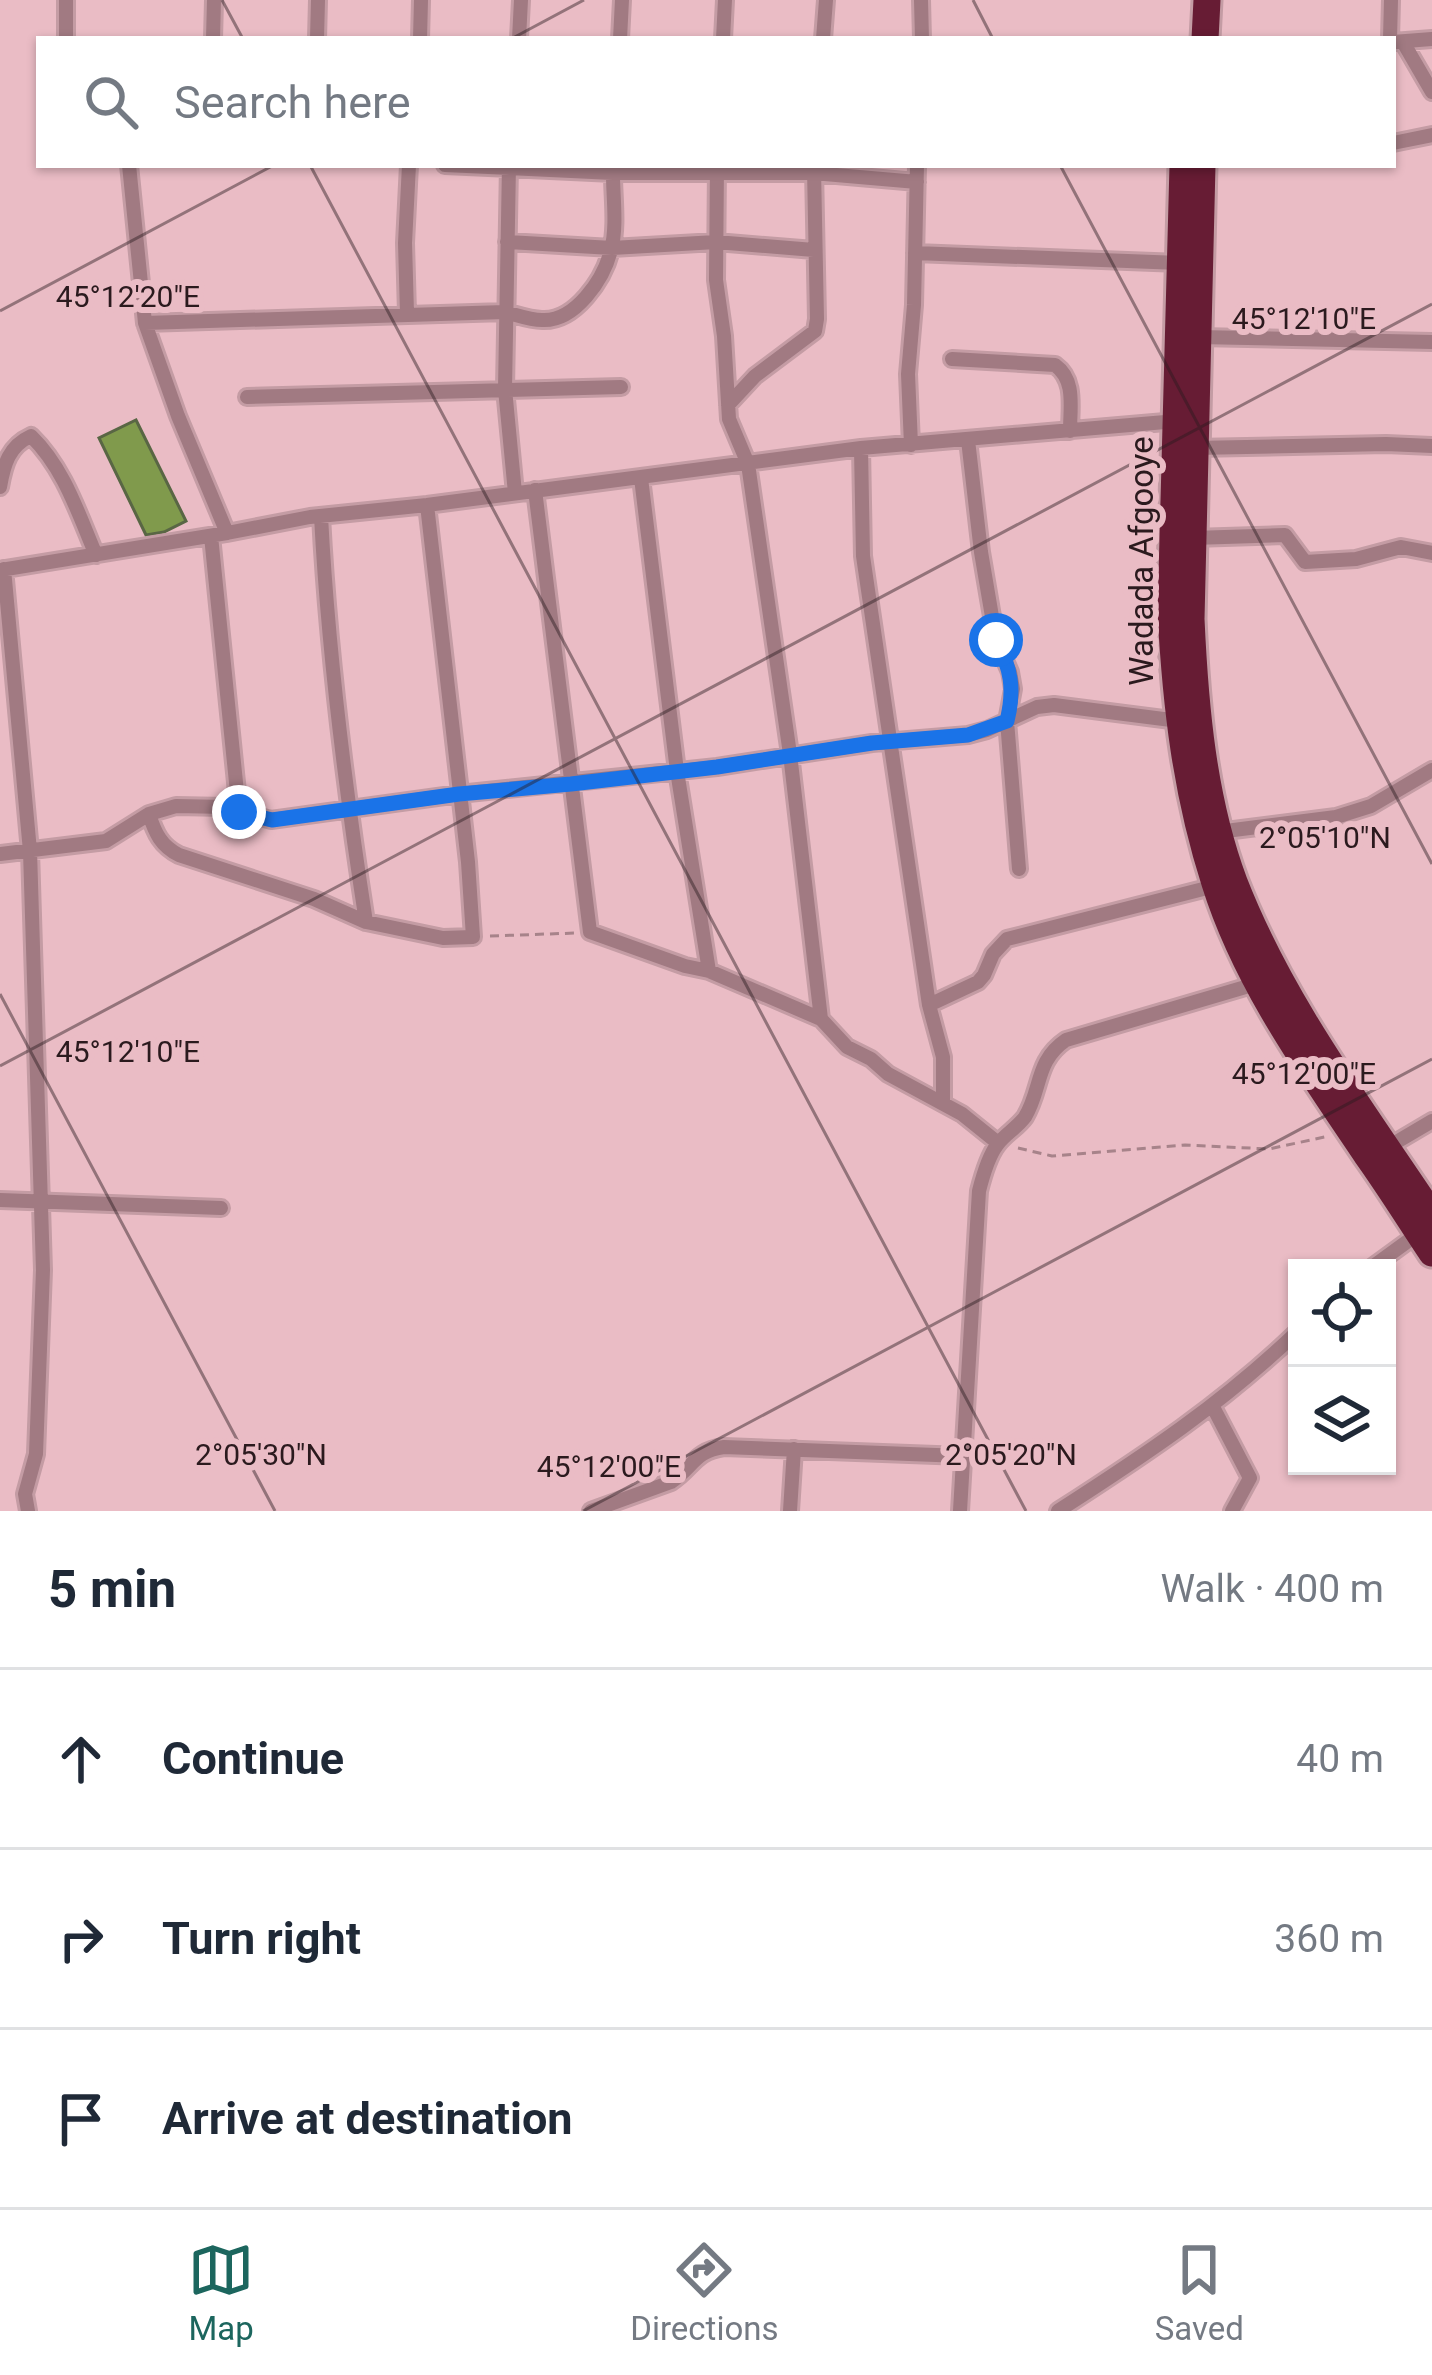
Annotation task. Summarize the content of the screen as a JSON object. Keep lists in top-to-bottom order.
{
  "streets": {
    "highway": ["Wadada Afgooye"]
  },
  "page": {
    "search": "Search here",
    "heading": ["5 min", "Walk · 400 m"],
    "list": [
      ["Continue", "40 m"],
      ["Turn right", "360 m"],
      "Arrive at destination"
    ],
    "nav": ["Map", "Directions", "Saved"]
  },
  "coordinates": [
    "45°12'20\"E",
    "45°12'10\"E",
    "2°05'10\"N",
    "45°12'00\"E",
    "2°05'30\"N",
    "2°05'20\"N"
  ]
}
